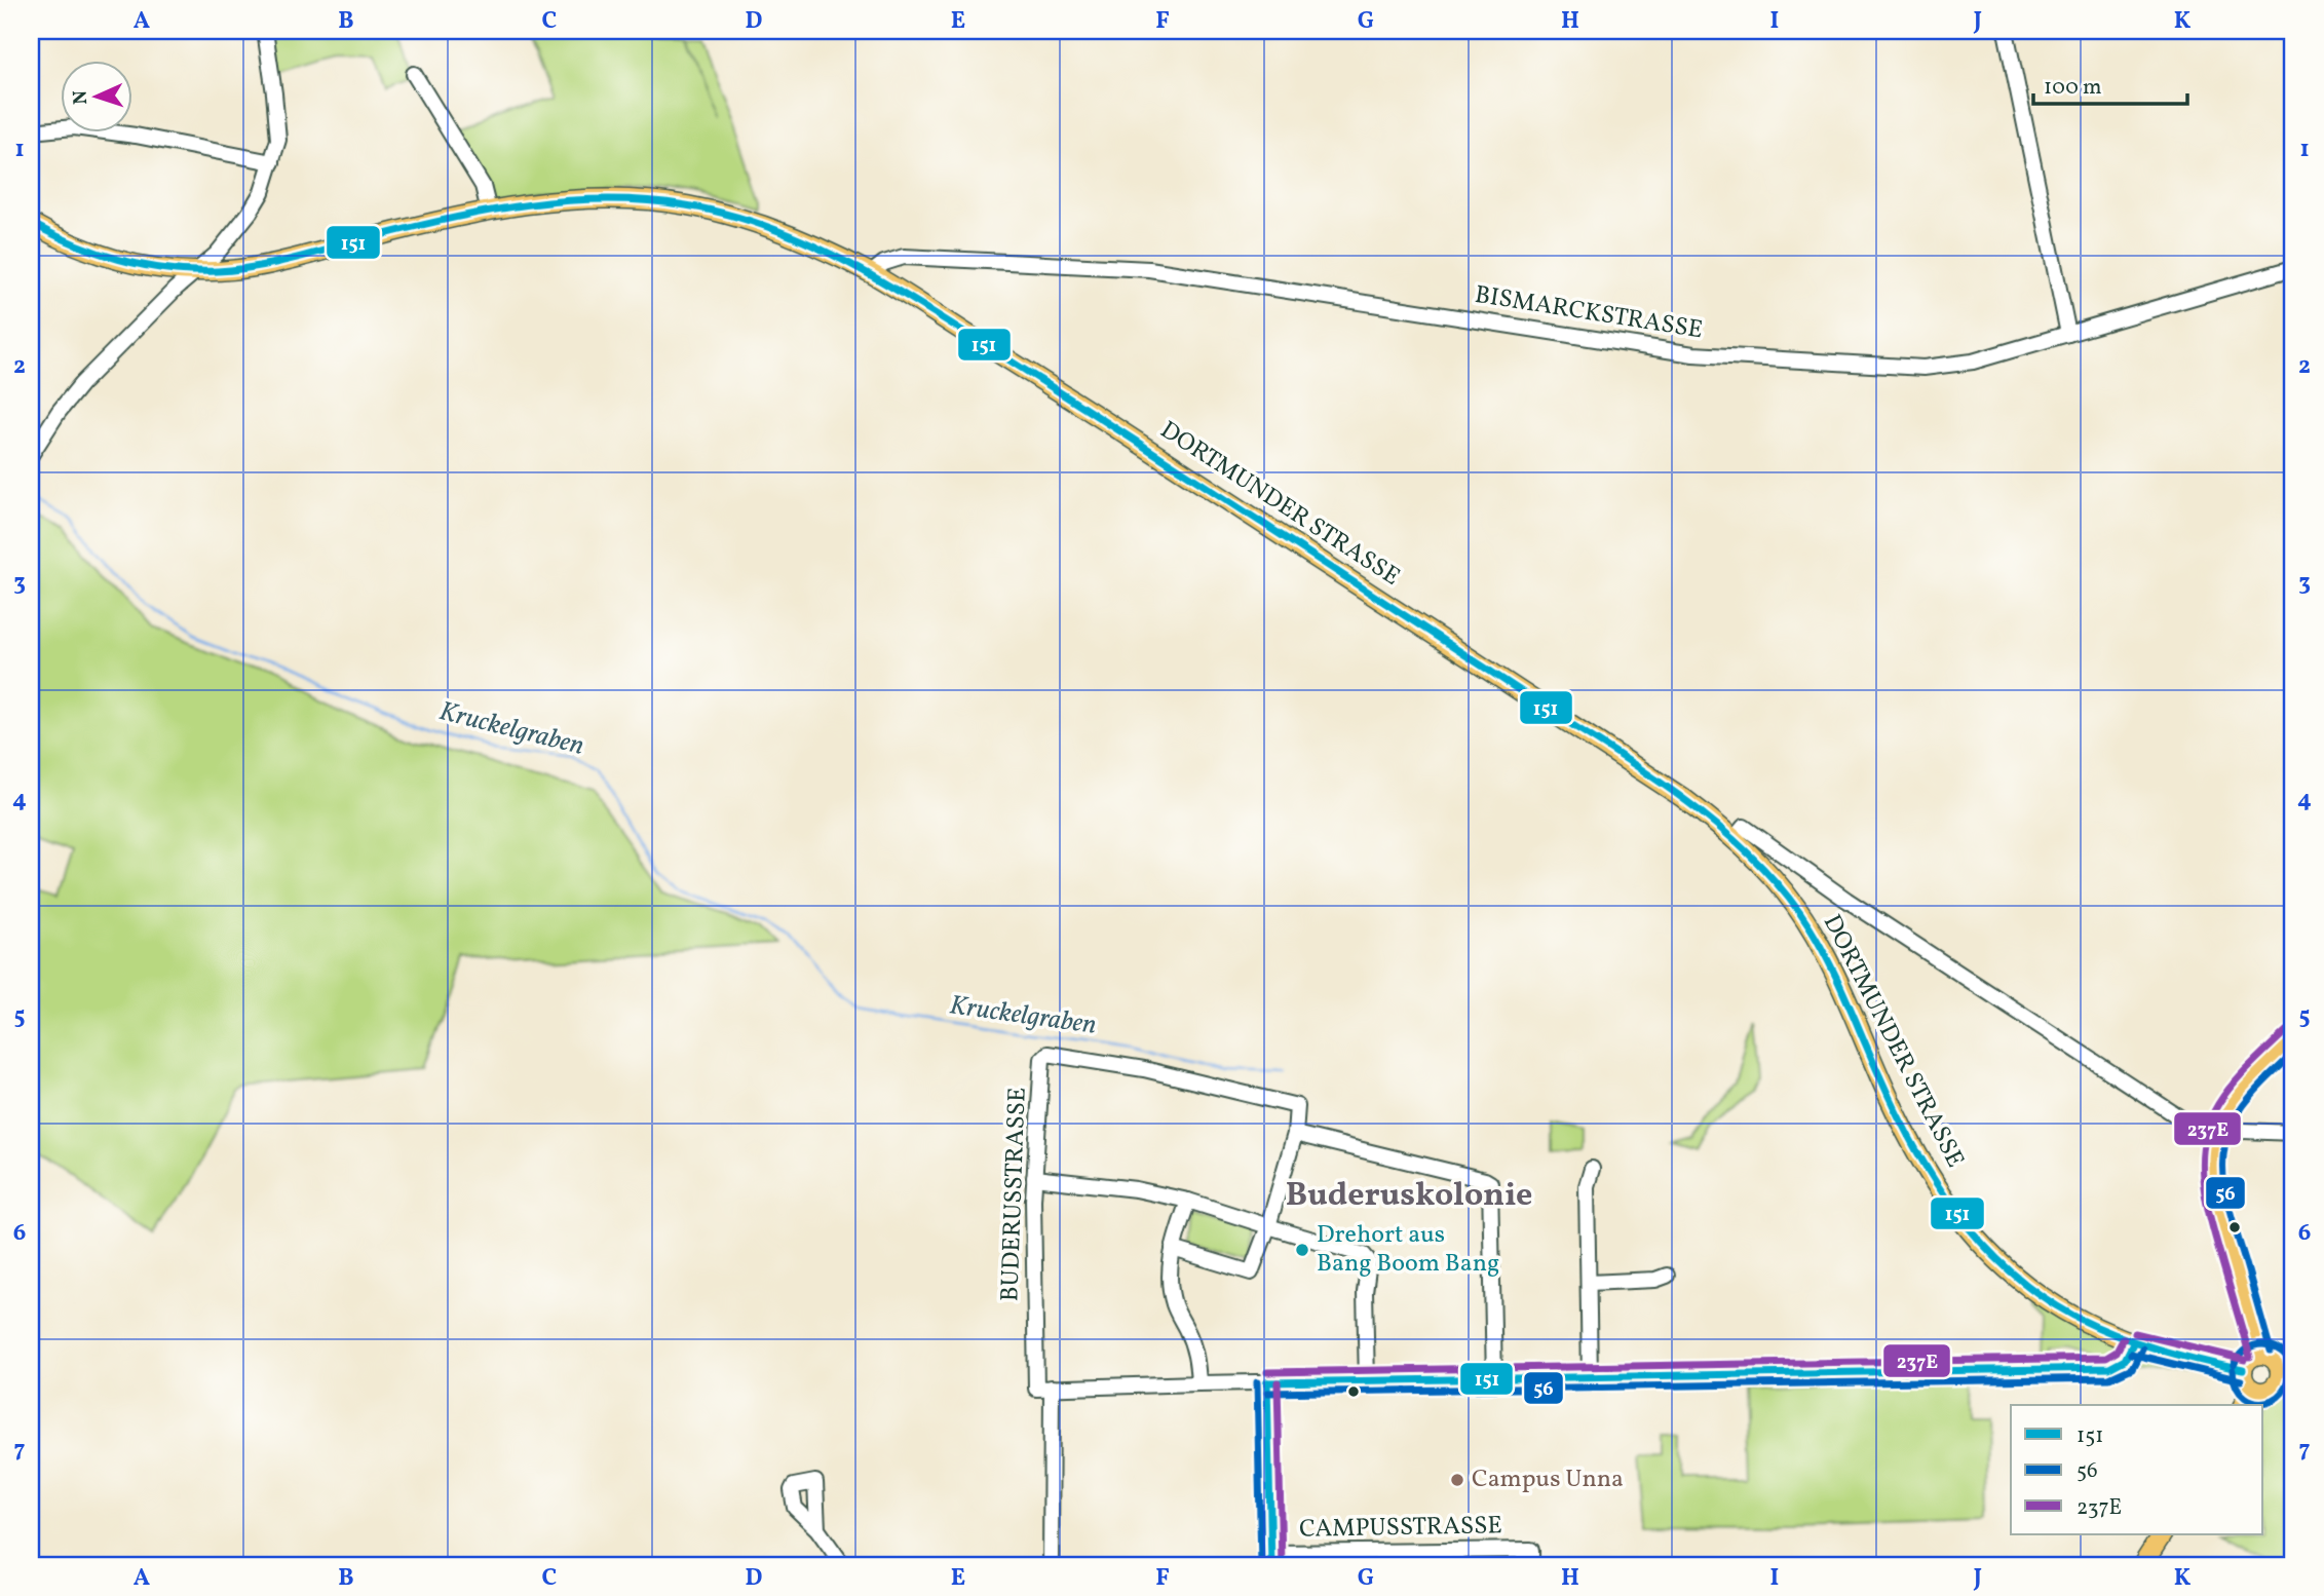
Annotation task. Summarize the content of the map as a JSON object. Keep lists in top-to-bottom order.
{
  "streets": {
    "main road": ["DORTMUNDER STRASSE"],
    "street": ["BISMARCKSTRASSE", "BUDERUSSTRASSE", "CAMPUSSTRASSE"]
  },
  "crossings": [
    ["BISMARCKSTRASSE", "DORTMUNDER STRASSE"]
  ],
  "districts": ["Buderuskolonie"],
  "water": ["Kruckelgraben"],
  "places": ["Drehort aus Bang Boom Bang", "Campus Unna"],
  "lines": ["transit line 151", "transit line 237E", "transit line 56"],
  "legend": ["151", "56", "237E"],
  "scale_bar": "100 m",
  "north": "left",
  "grid": {
    "columns": [
      "A",
      "B",
      "C",
      "D",
      "E",
      "F",
      "G",
      "H",
      "I",
      "J",
      "K"
    ],
    "rows": [
      "1",
      "2",
      "3",
      "4",
      "5",
      "6",
      "7"
    ]
  }
}
